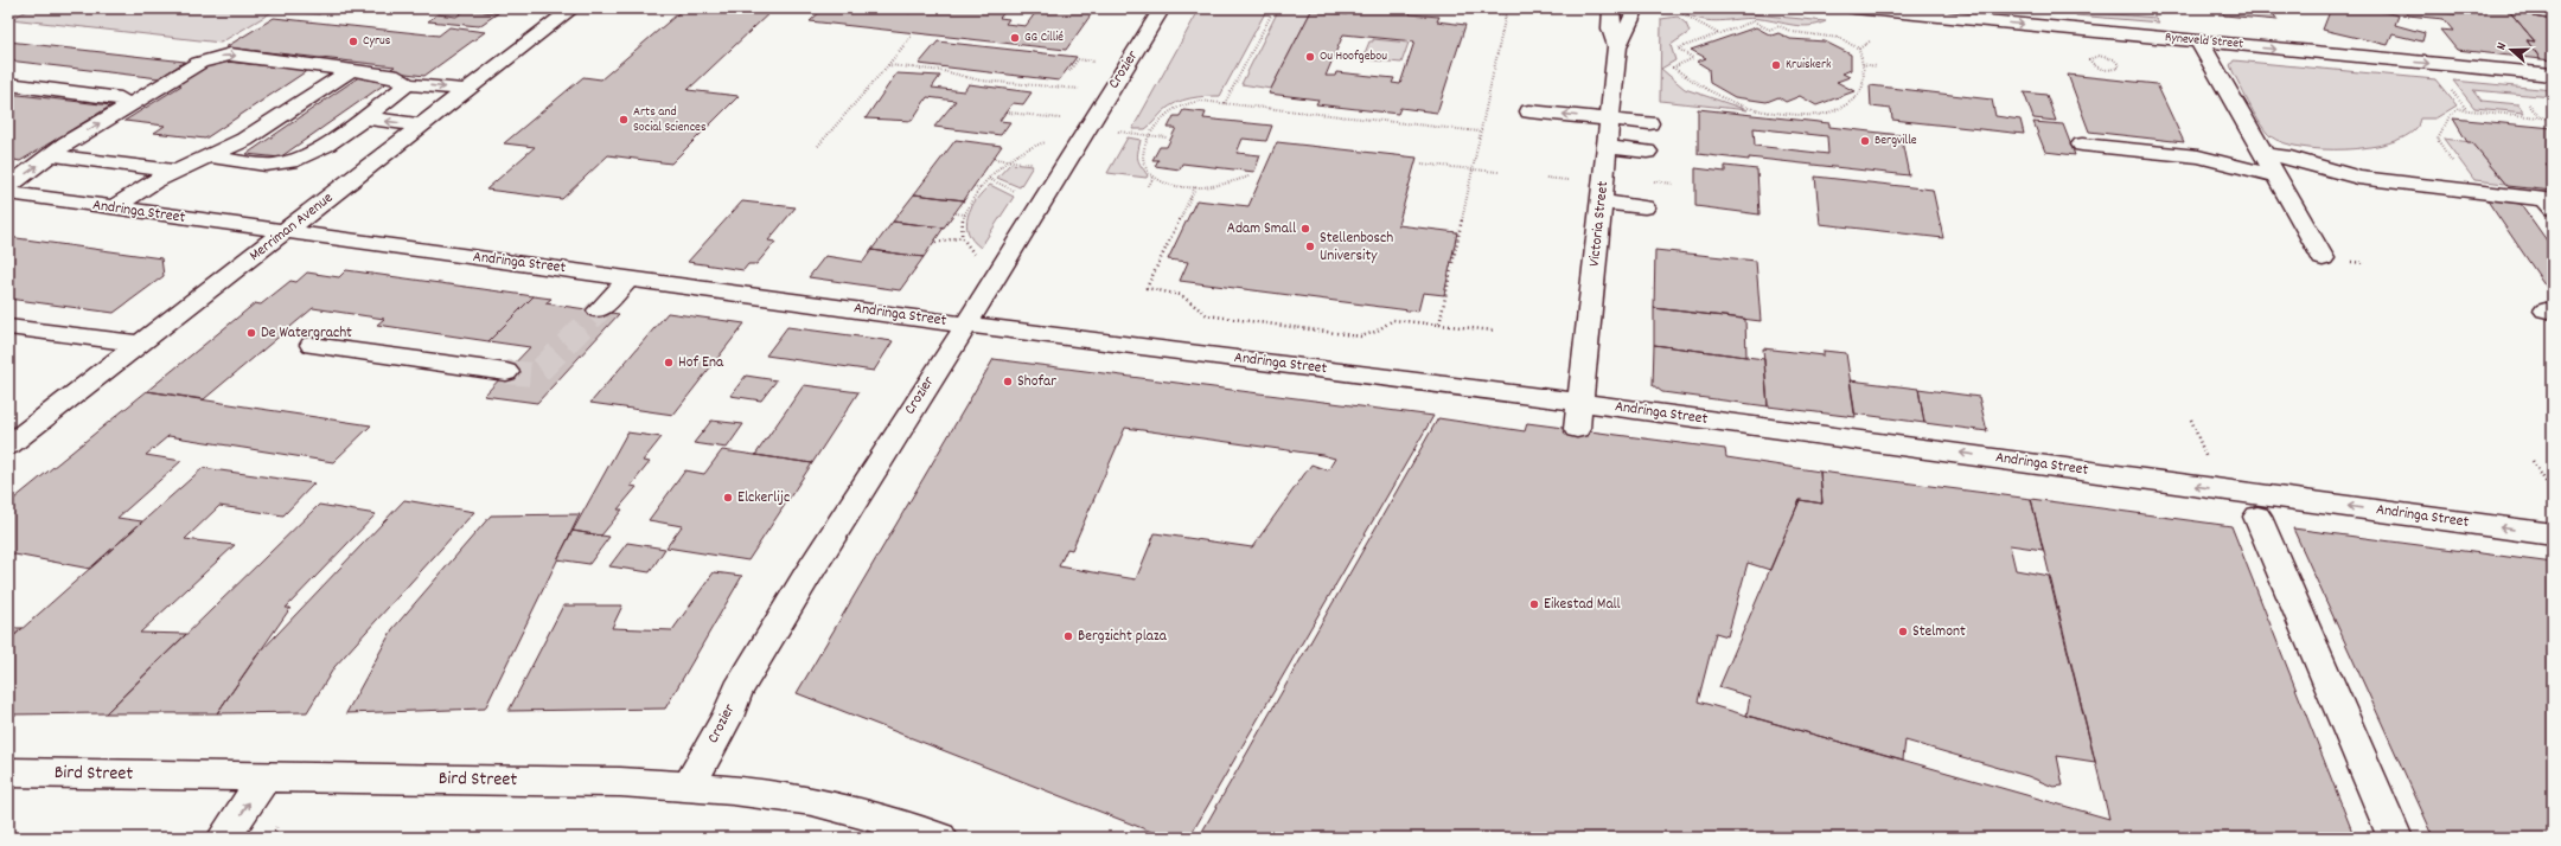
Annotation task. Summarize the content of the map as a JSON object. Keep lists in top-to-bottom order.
{
  "streets": {
    "street": [
      "Ryneveld Street",
      "Crozier",
      "Andringa Street",
      "Victoria Street",
      "Merriman Avenue",
      "Bird Street"
    ]
  },
  "crossings": [
    ["Crozier", "Andringa Street"],
    ["Crozier", "Bird Street"],
    ["Andringa Street", "Victoria Street"],
    ["Andringa Street", "Merriman Avenue"]
  ],
  "one_way": ["Andringa Street"],
  "places": [
    "GG Cillié",
    "Cyrus",
    "Ou Hoofgebou",
    "Kruiskerk",
    "Arts and Social Sciences",
    "Bergville",
    "Adam Small",
    "Stellenbosch University",
    "De Watergracht",
    "Hof Ena",
    "Shofar",
    "Elckerlijc",
    "Eikestad Mall",
    "Stelmont",
    "Bergzicht plaza"
  ],
  "north": "left"
}
